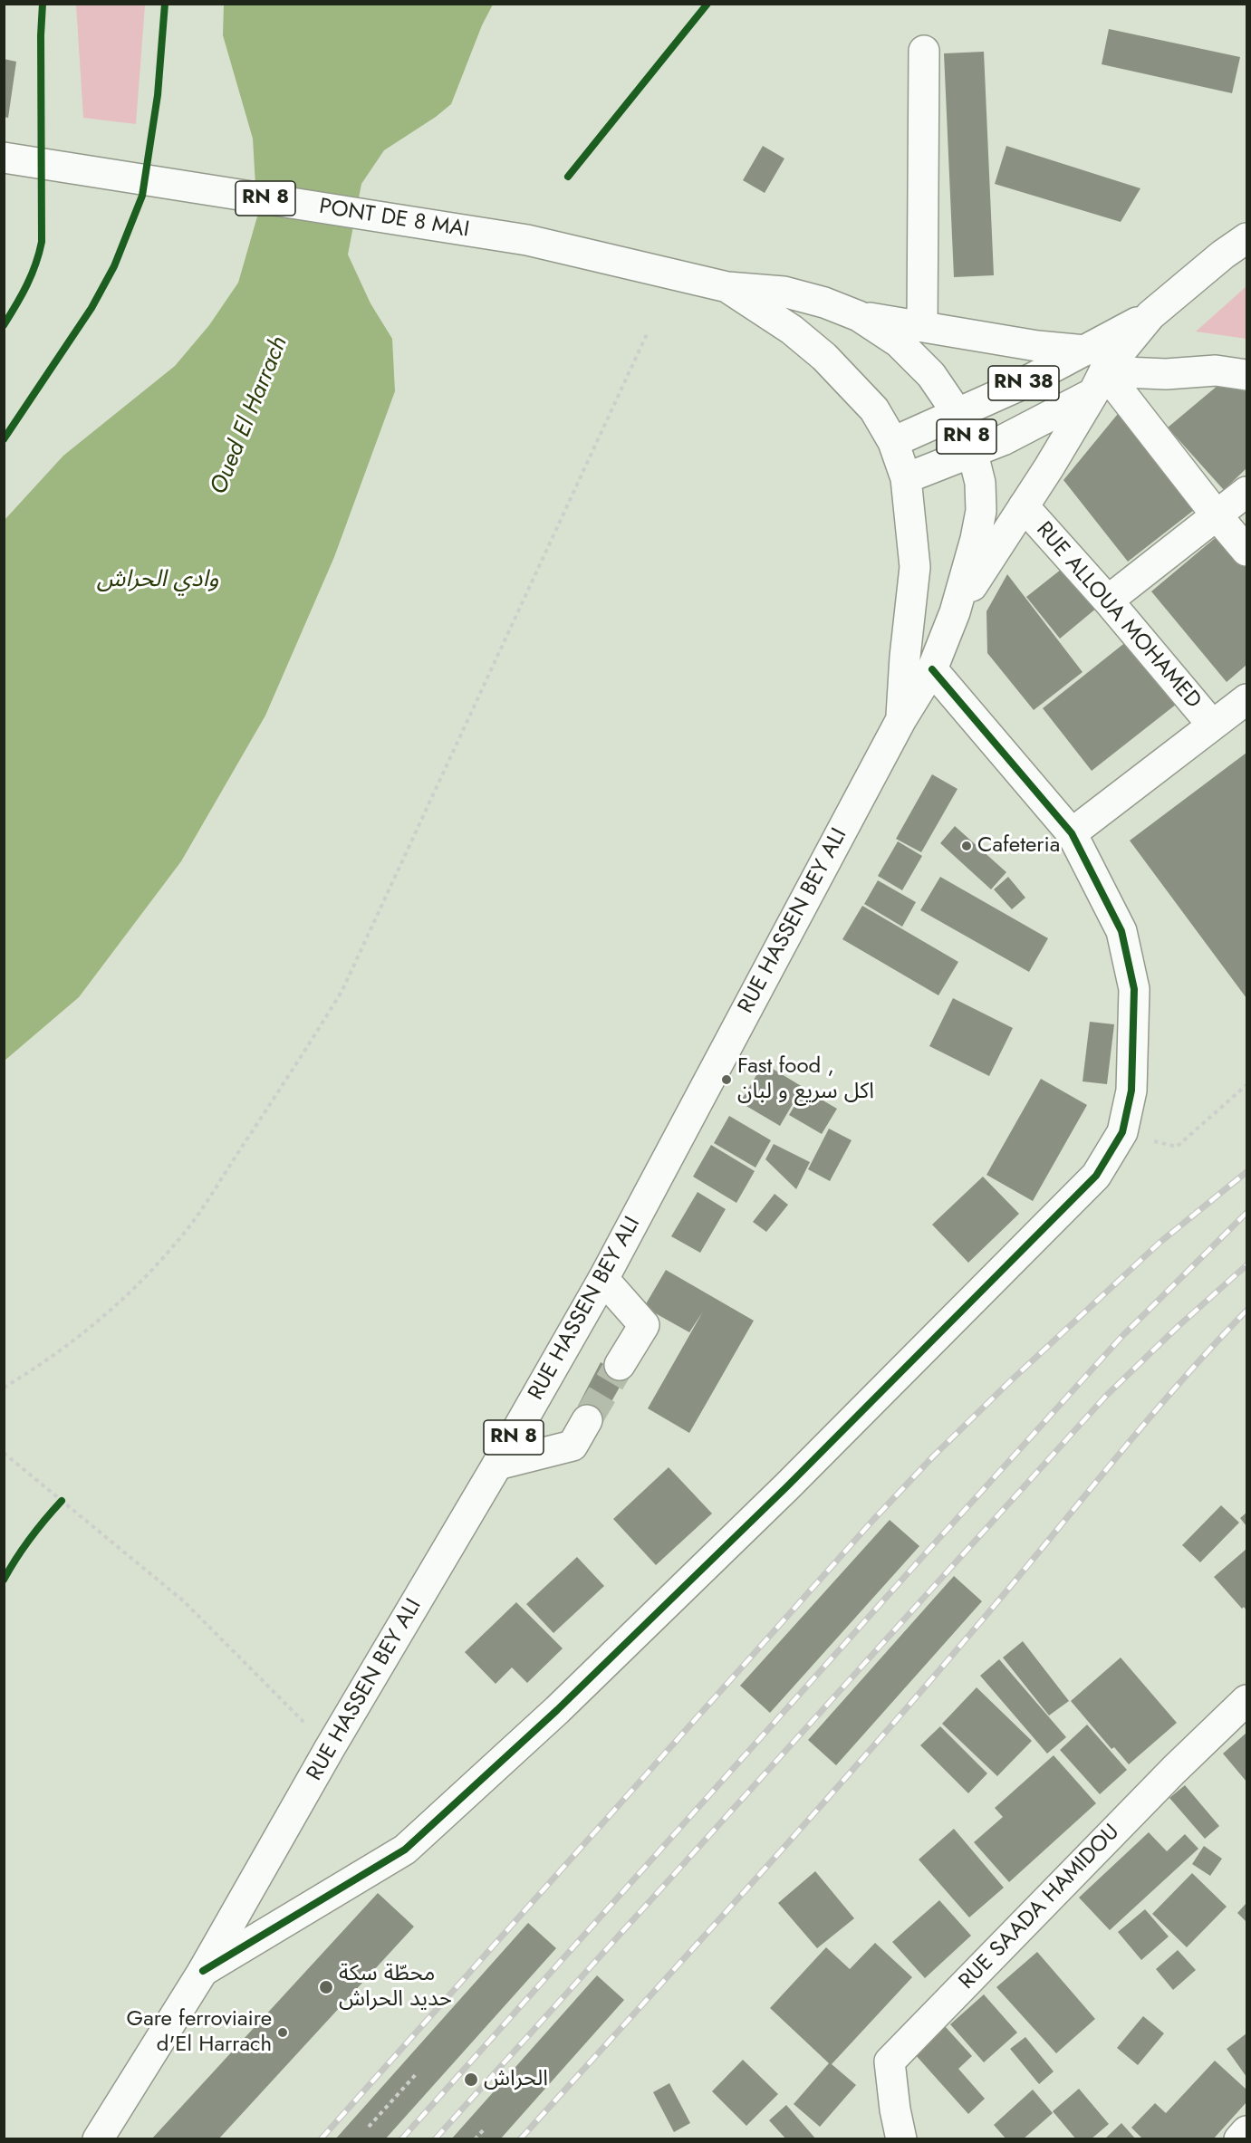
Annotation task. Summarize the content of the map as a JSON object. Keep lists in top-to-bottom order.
{
  "streets": {
    "main road": [
      "RN 8",
      "PONT DE 8 MAI",
      "RN 38",
      "RUE ALLOUA MOHAMED",
      "RUE HASSEN BEY ALI",
      "RUE SAADA HAMIDOU"
    ]
  },
  "crossings": [
    ["RN 8", "PONT DE 8 MAI"],
    ["RN 8", "RN 38"],
    ["RN 8", "RUE HASSEN BEY ALI"]
  ],
  "water": ["Oued El Harrach", "وادي الحراش"],
  "places": [
    "Cafeteria",
    "Fast food , اكل سريع و لبان",
    "محطّة سكة حديد الحراش",
    "Gare ferroviaire d'El Harrach",
    "الحراش"
  ]
}
